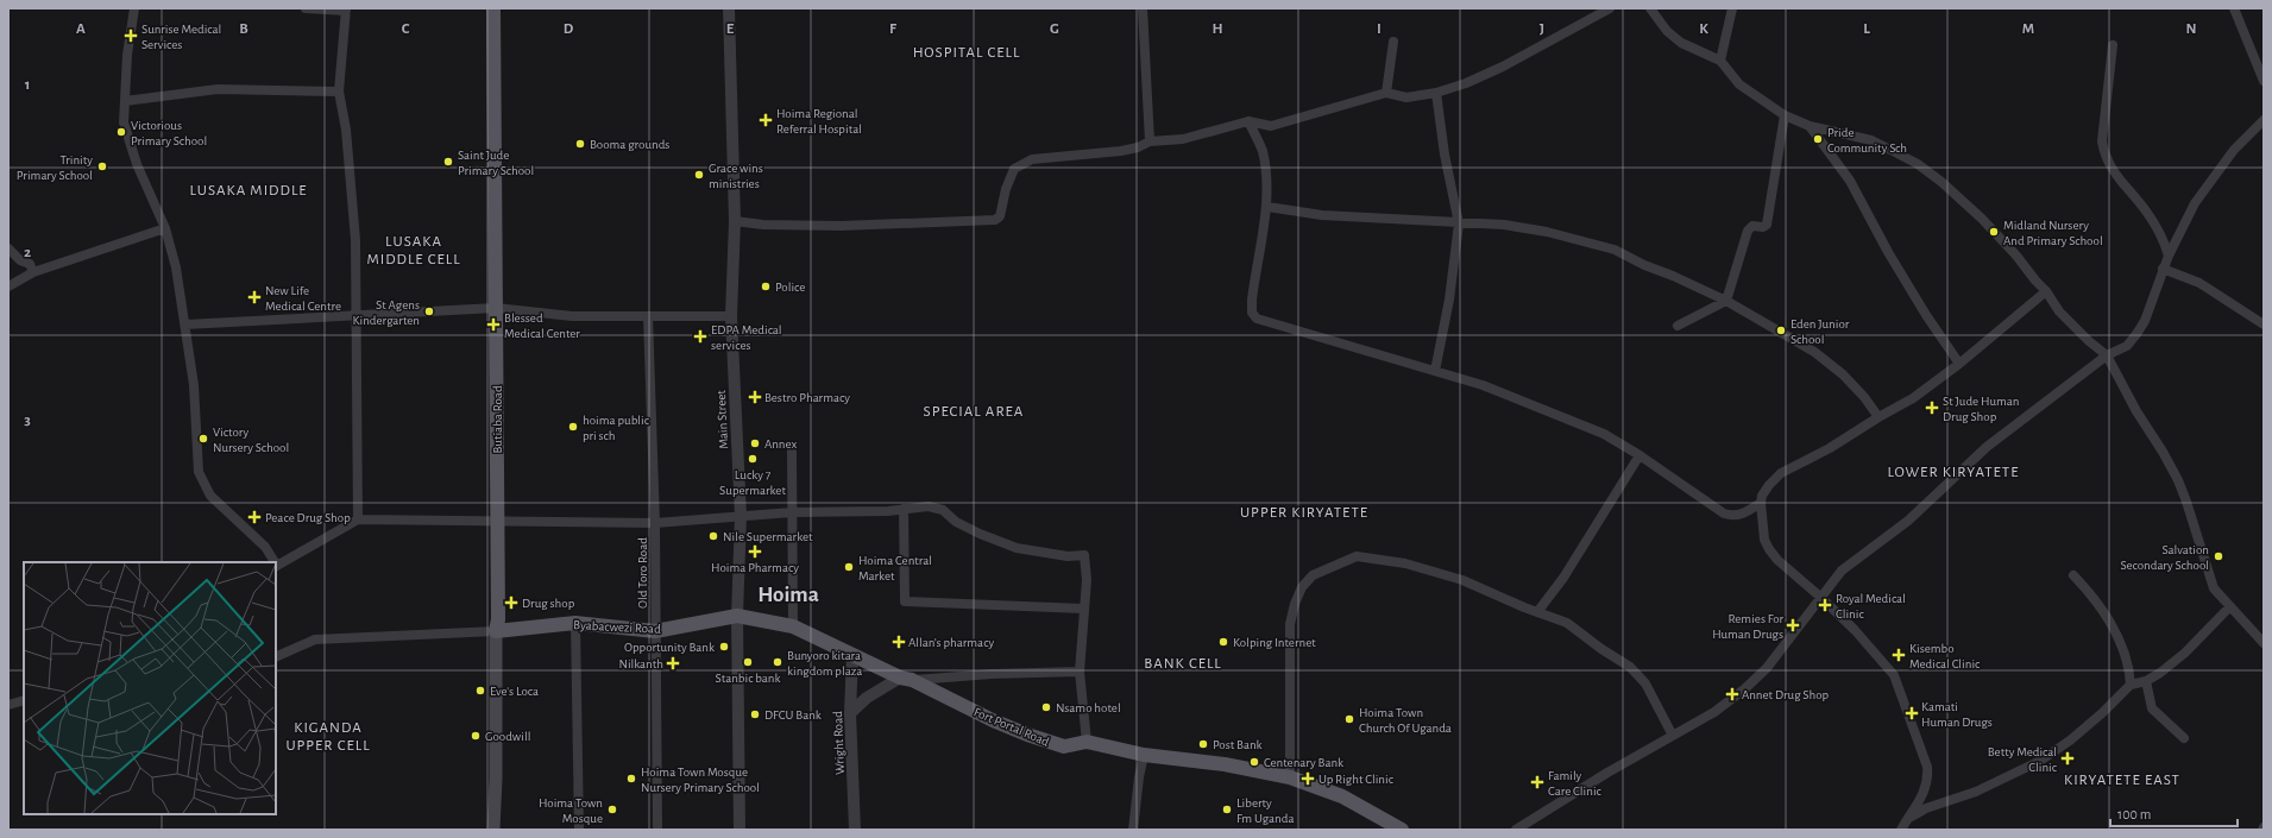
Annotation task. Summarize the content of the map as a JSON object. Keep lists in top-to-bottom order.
{
  "streets": {
    "main road": ["Butiaba Road", "Byabacwezi Road", "Fort Portal Road"],
    "street": ["Main Street", "Old Toro Road", "Wright Road"]
  },
  "crossings": [
    ["Butiaba Road", "Byabacwezi Road"],
    ["Main Street", "Byabacwezi Road"],
    ["Main Street", "Fort Portal Road"],
    ["Old Toro Road", "Byabacwezi Road"],
    ["Byabacwezi Road", "Fort Portal Road"],
    ["Fort Portal Road", "Wright Road"]
  ],
  "districts": [
    "HOSPITAL CELL",
    "LUSAKA MIDDLE",
    "LUSAKA MIDDLE CELL",
    "SPECIAL AREA",
    "LOWER KIRYATETE",
    "UPPER KIRYATETE",
    "Hoima",
    "BANK CELL",
    "KIGANDA UPPER CELL",
    "KIRYATETE EAST"
  ],
  "places": {
    "health": [
      "Sunrise Medical Services",
      "Hoima Regional Referral Hospital",
      "New Life Medical Centre",
      "Blessed Medical Center",
      "EDPA Medical services",
      "Bestro Pharmacy",
      "St Jude Human Drug Shop",
      "Peace Drug Shop",
      "Hoima Pharmacy",
      "Drug shop",
      "Royal Medical Clinic",
      "Remies For Human Drugs",
      "Allan’s pharmacy",
      "Kisembo Medical Clinic",
      "Nilkanth",
      "Annet Drug Shop",
      "Kamati Human Drugs",
      "Betty Medical Clinic",
      "Up Right Clinic",
      "Family Care Clinic"
    ],
    "other": [
      "Victorious Primary School",
      "Pride Community Sch",
      "Booma grounds",
      "Saint Jude Primary School",
      "Trinity Primary School",
      "Grace wins ministries",
      "Midland Nursery And Primary School",
      "Police",
      "St Agens Kindergarten",
      "Eden Junior School",
      "hoima public pri sch",
      "Victory Nursery School",
      "Annex",
      "Lucky 7 Supermarket",
      "Nile Supermarket",
      "Salvation Secondary School",
      "Hoima Central Market",
      "Kolping Internet",
      "Opportunity Bank",
      "Stanbic bank",
      "Bunyoro kitara kingdom plaza",
      "Eve's Loca",
      "Nsamo hotel",
      "DFCU Bank",
      "Hoima Town Church Of Uganda",
      "Goodwill",
      "Post Bank",
      "Centenary Bank",
      "Hoima Town Mosque Nursery Primary School",
      "Hoima Town Mosque",
      "Liberty Fm Uganda"
    ]
  },
  "scale_bar": "100 m",
  "grid": {
    "columns": [
      "A",
      "B",
      "C",
      "D",
      "E",
      "F",
      "G",
      "H",
      "I",
      "J",
      "K",
      "L",
      "M",
      "N"
    ],
    "rows": ["1", "2", "3"]
  }
}
